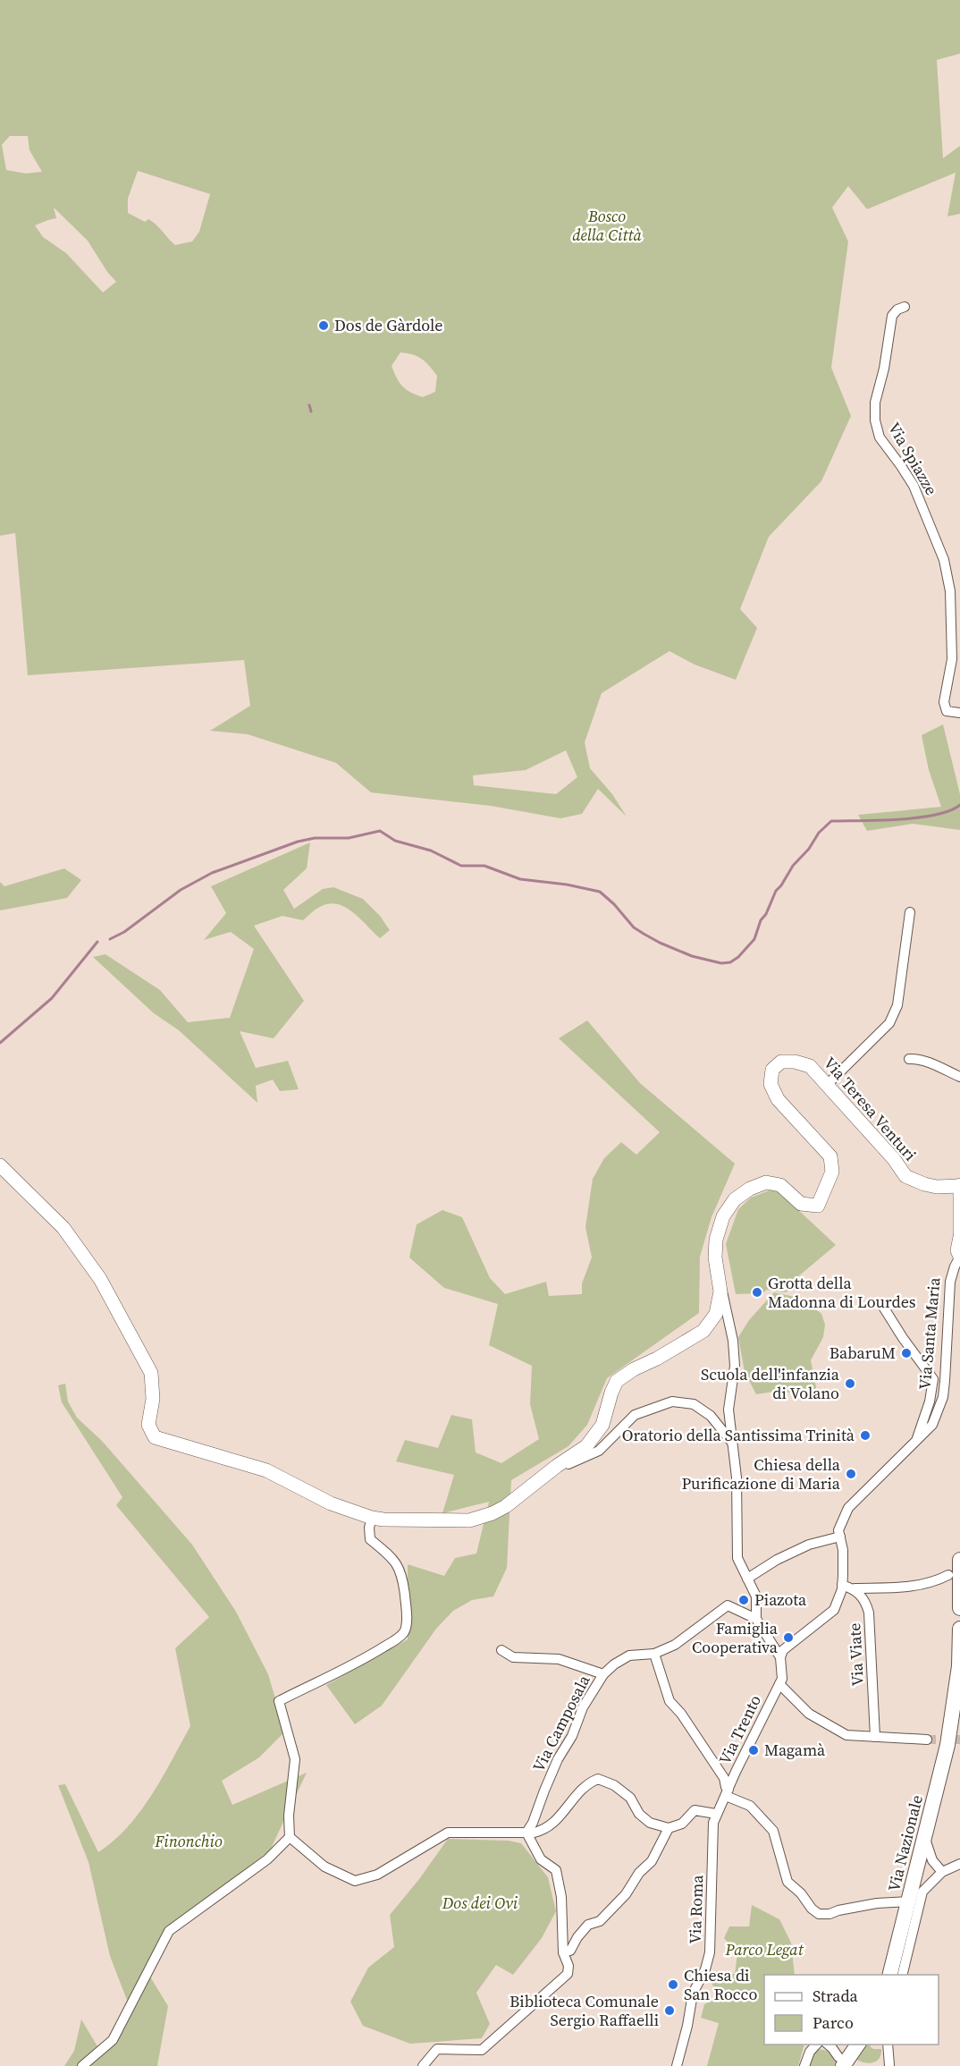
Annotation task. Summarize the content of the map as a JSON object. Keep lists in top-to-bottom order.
{
  "streets": {
    "main road": ["Via Nazionale"],
    "street": [
      "Via Spiazze",
      "Via Teresa Venturi",
      "Via Santa Maria",
      "Via Viate",
      "Via Camposala",
      "Via Trento",
      "Via Roma"
    ]
  },
  "crossings": [
    ["Via Santa Maria", "Via Trento"],
    ["Via Trento", "Via Roma"]
  ],
  "parks": [
    "Bosco della Città",
    "Finonchio",
    "Dos dei Ovi",
    "Parco Legat"
  ],
  "places": [
    "Dos de Gàrdole",
    "Grotta della Madonna di Lourdes",
    "BabaruM",
    "Scuola dell'infanzia di Volano",
    "Oratorio della Santissima Trinità",
    "Chiesa della Purificazione di Maria",
    "Piazota",
    "Famiglia Cooperativa",
    "Magamà",
    "Chiesa di San Rocco",
    "Biblioteca Comunale Sergio Raffaelli"
  ],
  "legend": ["Strada", "Parco"]
}
